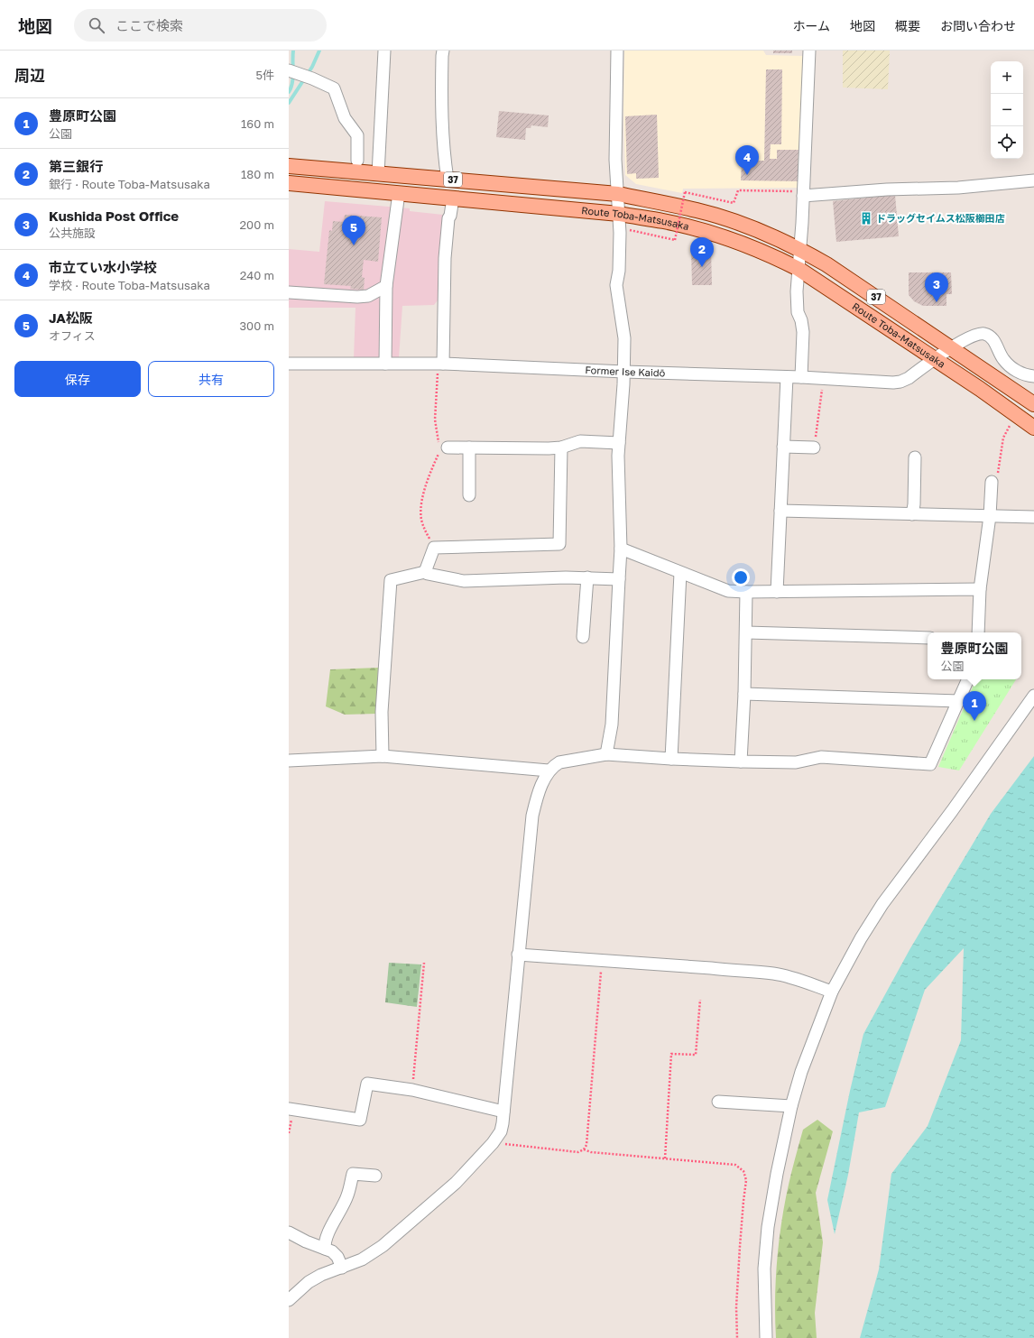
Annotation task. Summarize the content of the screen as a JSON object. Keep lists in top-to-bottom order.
{
  "streets": {
    "main road": ["37", "Route Toba-Matsusaka"],
    "street": ["Former Ise Kaidō"]
  },
  "crossings": [
    ["Route Toba-Matsusaka", "Former Ise Kaidō"]
  ],
  "places": {
    "building": ["ドラッグセイムス松阪櫛田店"]
  },
  "page": {
    "header": "地図",
    "search": "ここで検索",
    "nav": [
      "ホーム",
      "地図",
      "概要",
      "お問い合わせ"
    ],
    "heading": ["周辺", "5件"],
    "map_buttons": ["+", "−"],
    "list": [
      {
        "mark": "1",
        "name": "豊原町公園",
        "note": "公園",
        "value": "160 m"
      },
      {
        "mark": "2",
        "name": "第三銀行",
        "note": "銀行 · Route Toba-Matsusaka",
        "value": "180 m"
      },
      {
        "mark": "3",
        "name": "Kushida Post Office",
        "note": "公共施設",
        "value": "200 m"
      },
      {
        "mark": "4",
        "name": "市立てい水小学校",
        "note": "学校 · Route Toba-Matsusaka",
        "value": "240 m"
      },
      {
        "mark": "5",
        "name": "JA松阪",
        "note": "オフィス",
        "value": "300 m"
      }
    ],
    "pins": [
      "4",
      "5",
      "2",
      "3",
      "1"
    ],
    "buttons": ["保存", "共有"],
    "popup": ["豊原町公園", "公園"]
  }
}
